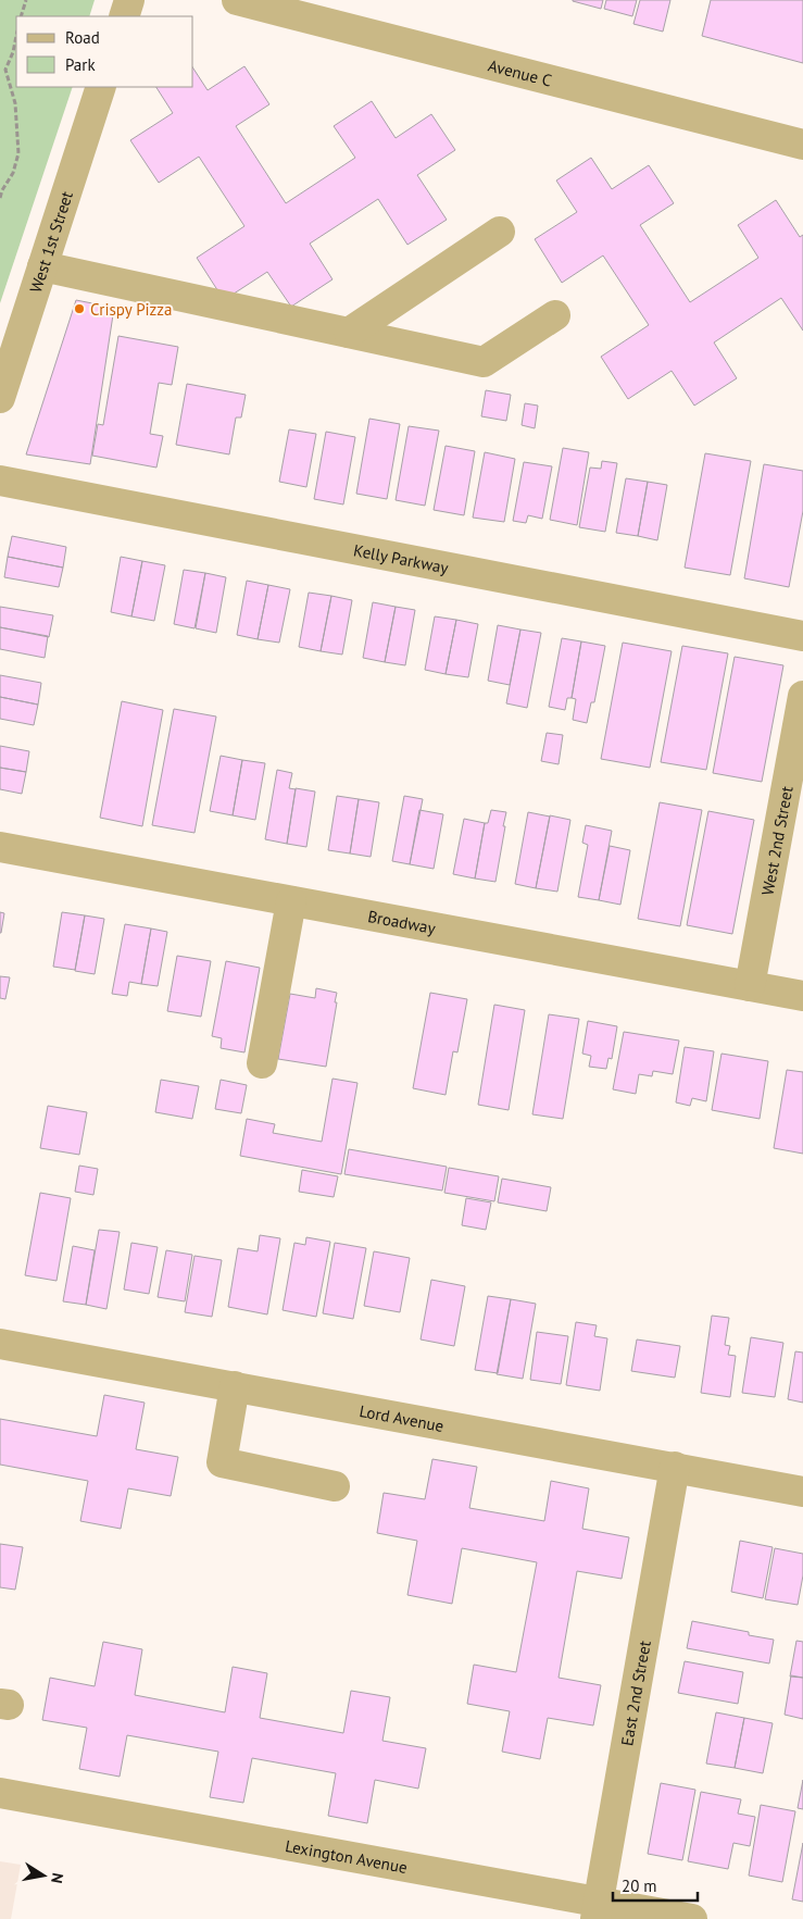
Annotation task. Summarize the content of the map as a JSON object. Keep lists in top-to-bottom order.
{
  "streets": {
    "street": [
      "Avenue C",
      "West 1st Street",
      "Kelly Parkway",
      "West 2nd Street",
      "Broadway",
      "Lord Avenue",
      "East 2nd Street",
      "Lexington Avenue"
    ]
  },
  "crossings": [
    ["West 2nd Street", "Broadway"],
    ["Lord Avenue", "East 2nd Street"],
    ["East 2nd Street", "Lexington Avenue"]
  ],
  "places": ["Crispy Pizza"],
  "legend": ["Road", "Park"],
  "scale_bar": "20 m",
  "north": "right"
}
